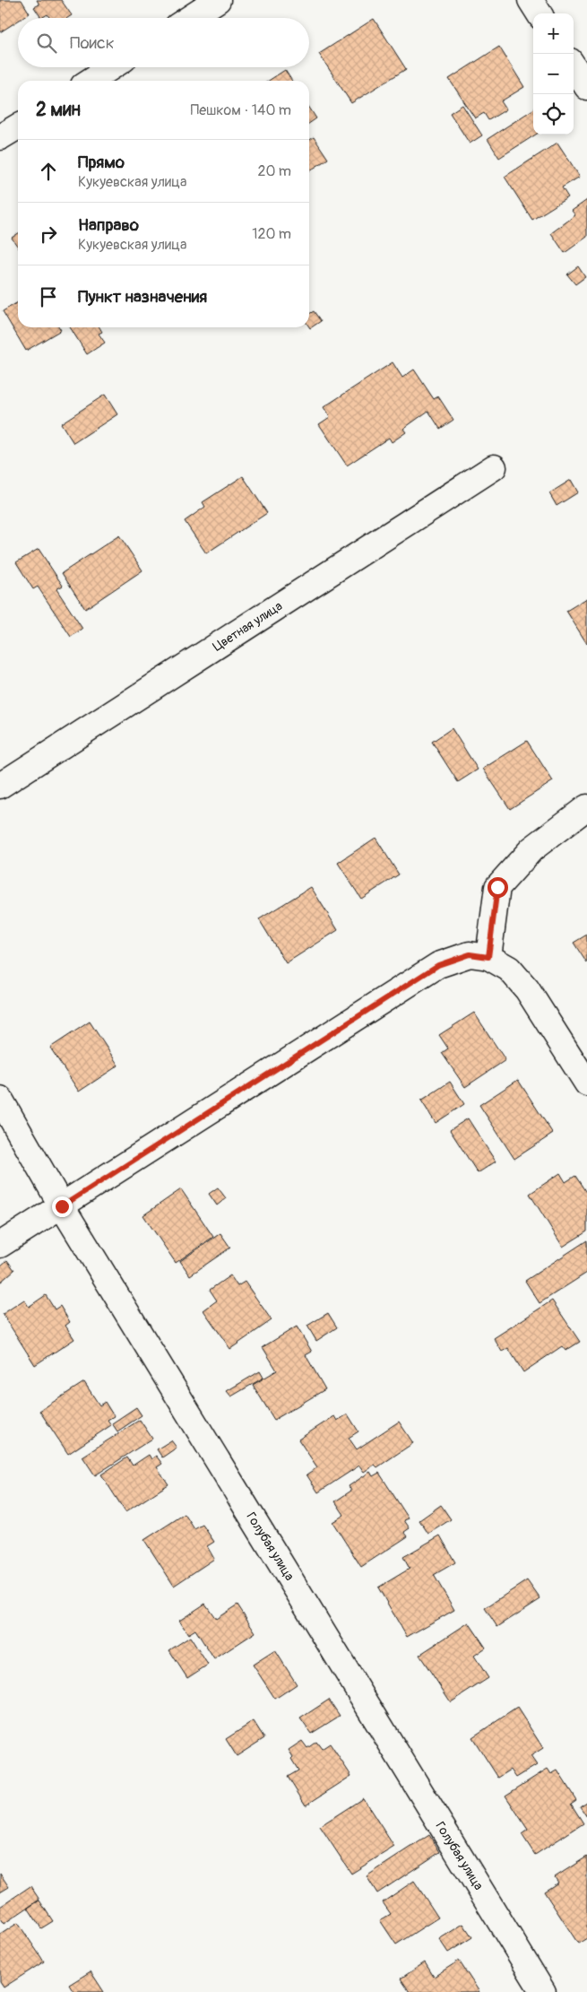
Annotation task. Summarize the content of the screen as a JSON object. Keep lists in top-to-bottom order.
{
  "streets": {
    "street": ["Цветная улица", "Голубая улица"]
  },
  "page": {
    "map_buttons": ["+", "−"],
    "search": "Поиск",
    "heading": ["2 мин", "Пешком · 140 m"],
    "list": [
      ["Прямо", "Кукуевская улица", "20 m"],
      ["Направо", "Кукуевская улица", "120 m"],
      "Пункт назначения"
    ]
  }
}
